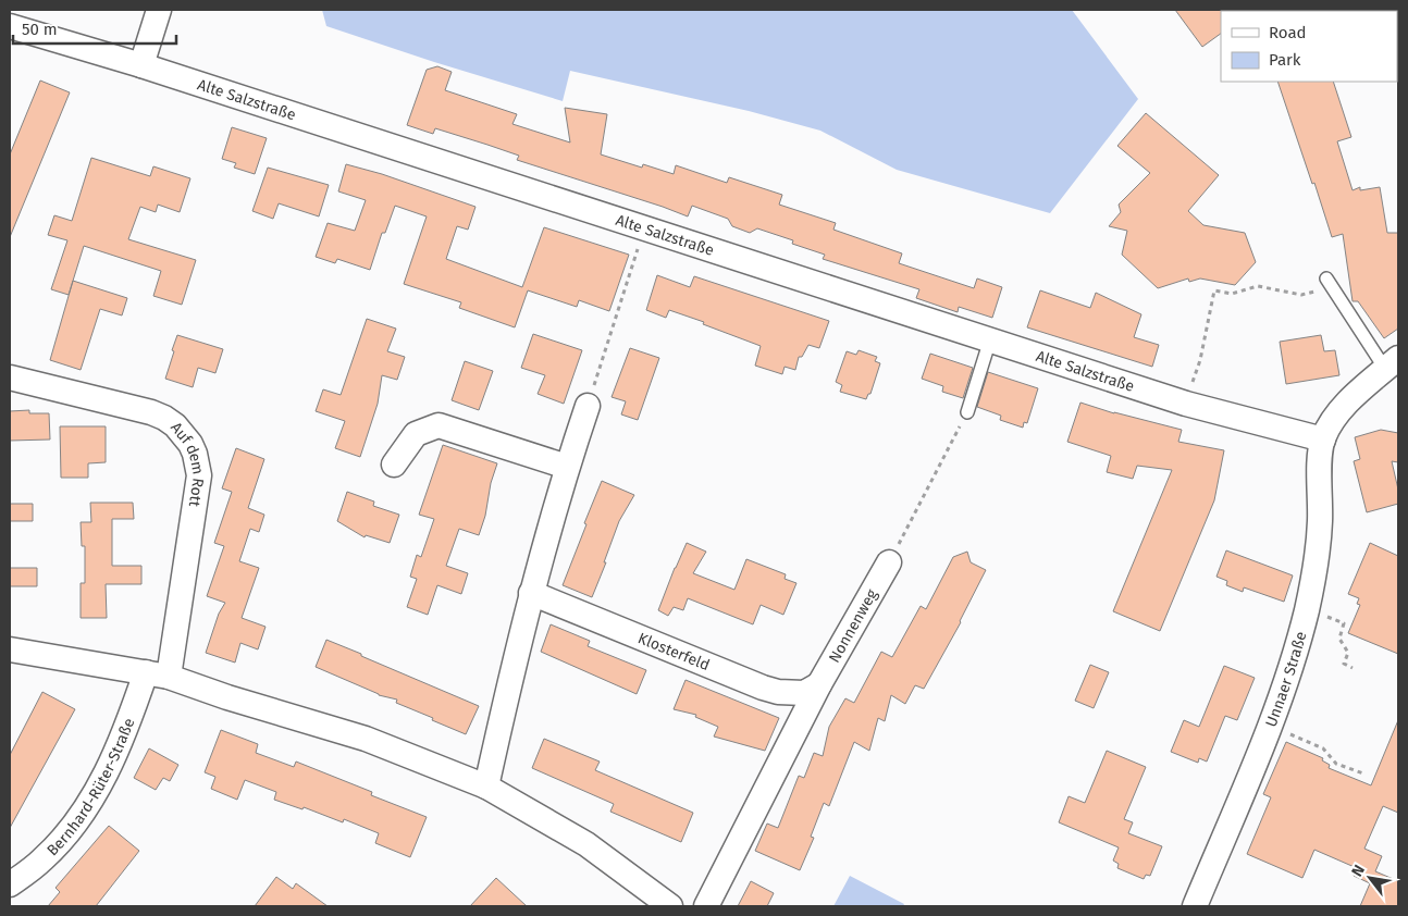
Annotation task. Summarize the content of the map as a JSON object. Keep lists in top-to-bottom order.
{
  "streets": {
    "street": [
      "Alte Salzstraße",
      "Auf dem Rott",
      "Nonnenweg",
      "Klosterfeld",
      "Unnaer Straße",
      "Bernhard-Rüter-Straße"
    ]
  },
  "crossings": [
    ["Alte Salzstraße", "Unnaer Straße"],
    ["Auf dem Rott", "Bernhard-Rüter-Straße"],
    ["Nonnenweg", "Klosterfeld"]
  ],
  "legend": ["Road", "Park"],
  "scale_bar": "50 m",
  "north": "top left"
}
